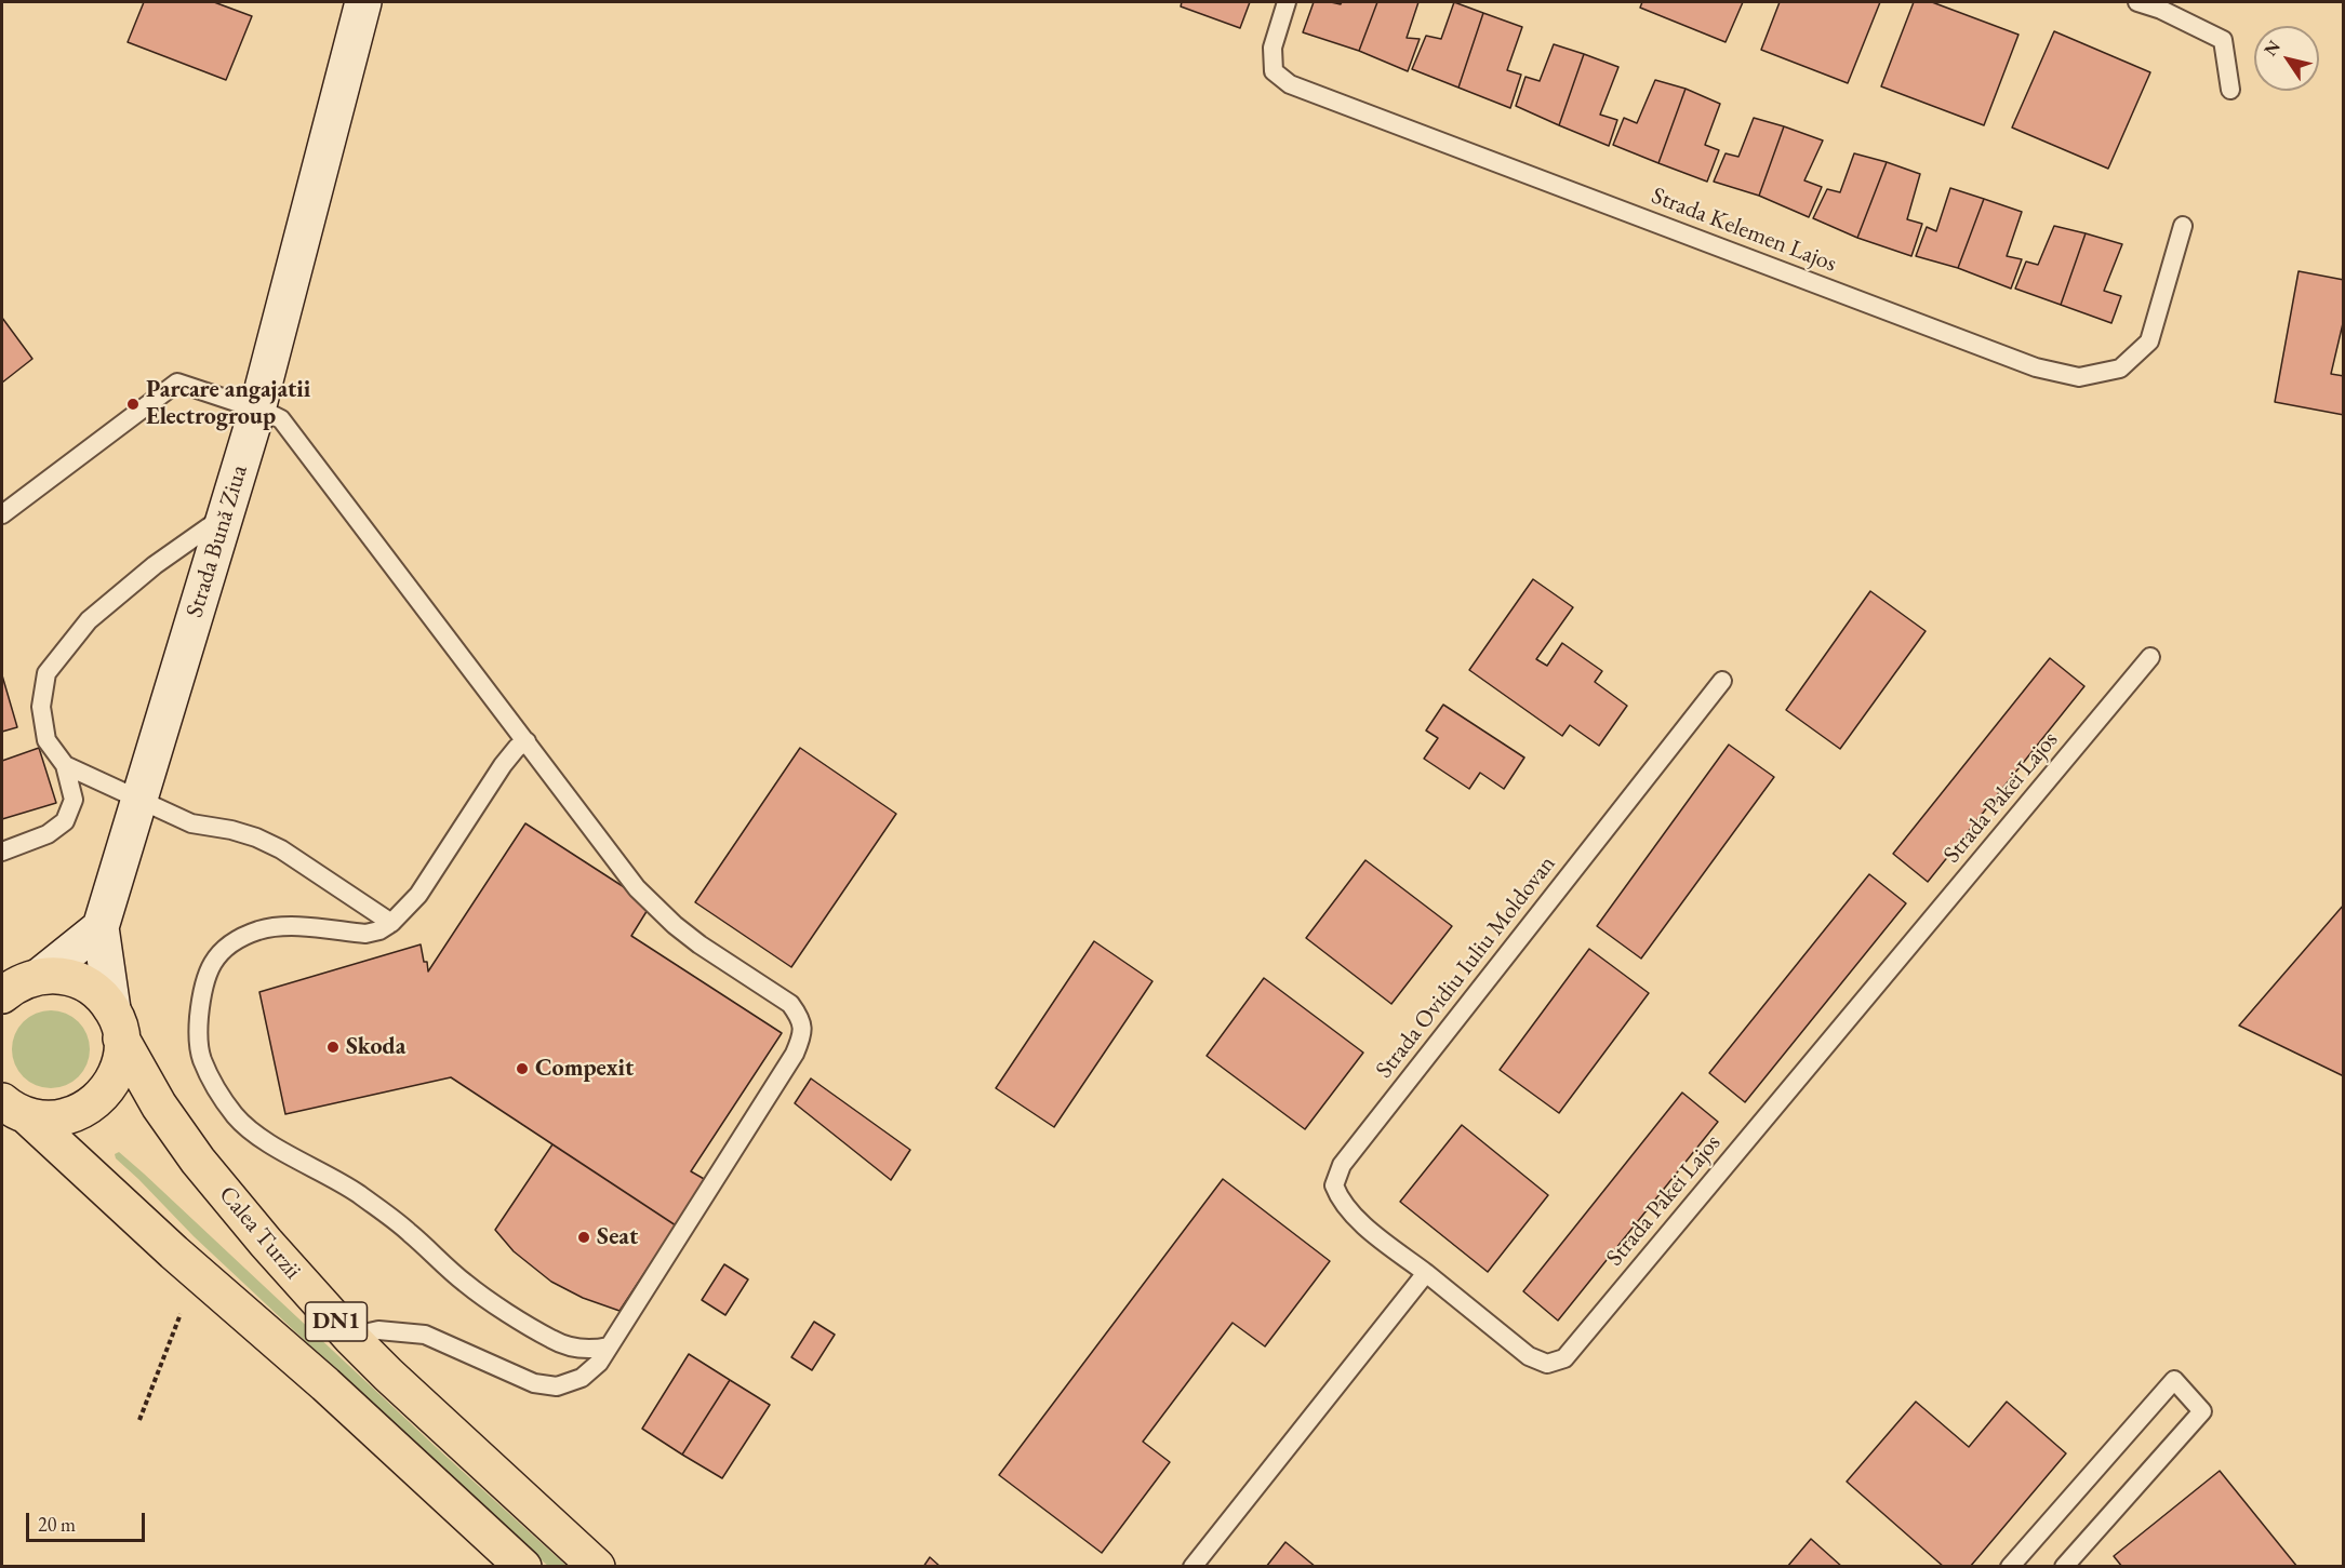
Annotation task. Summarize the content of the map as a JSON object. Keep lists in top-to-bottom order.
{
  "streets": {
    "main road": ["Strada Bună Ziua", "Calea Turzii", "DN1"],
    "lane": ["Strada Kelemen Lajos", "Strada Pakei Lajos", "Strada Ovidiu Iuliu Moldovan"]
  },
  "crossings": [
    ["Strada Bună Ziua", "Calea Turzii"],
    ["Strada Bună Ziua", "DN1"],
    ["Strada Pakei Lajos", "Strada Ovidiu Iuliu Moldovan"],
    ["Calea Turzii", "DN1"]
  ],
  "places": [
    "Parcare angajatii Electrogroup",
    "Skoda",
    "Compexit",
    "Seat"
  ],
  "scale_bar": "20 m",
  "north": "top left"
}
